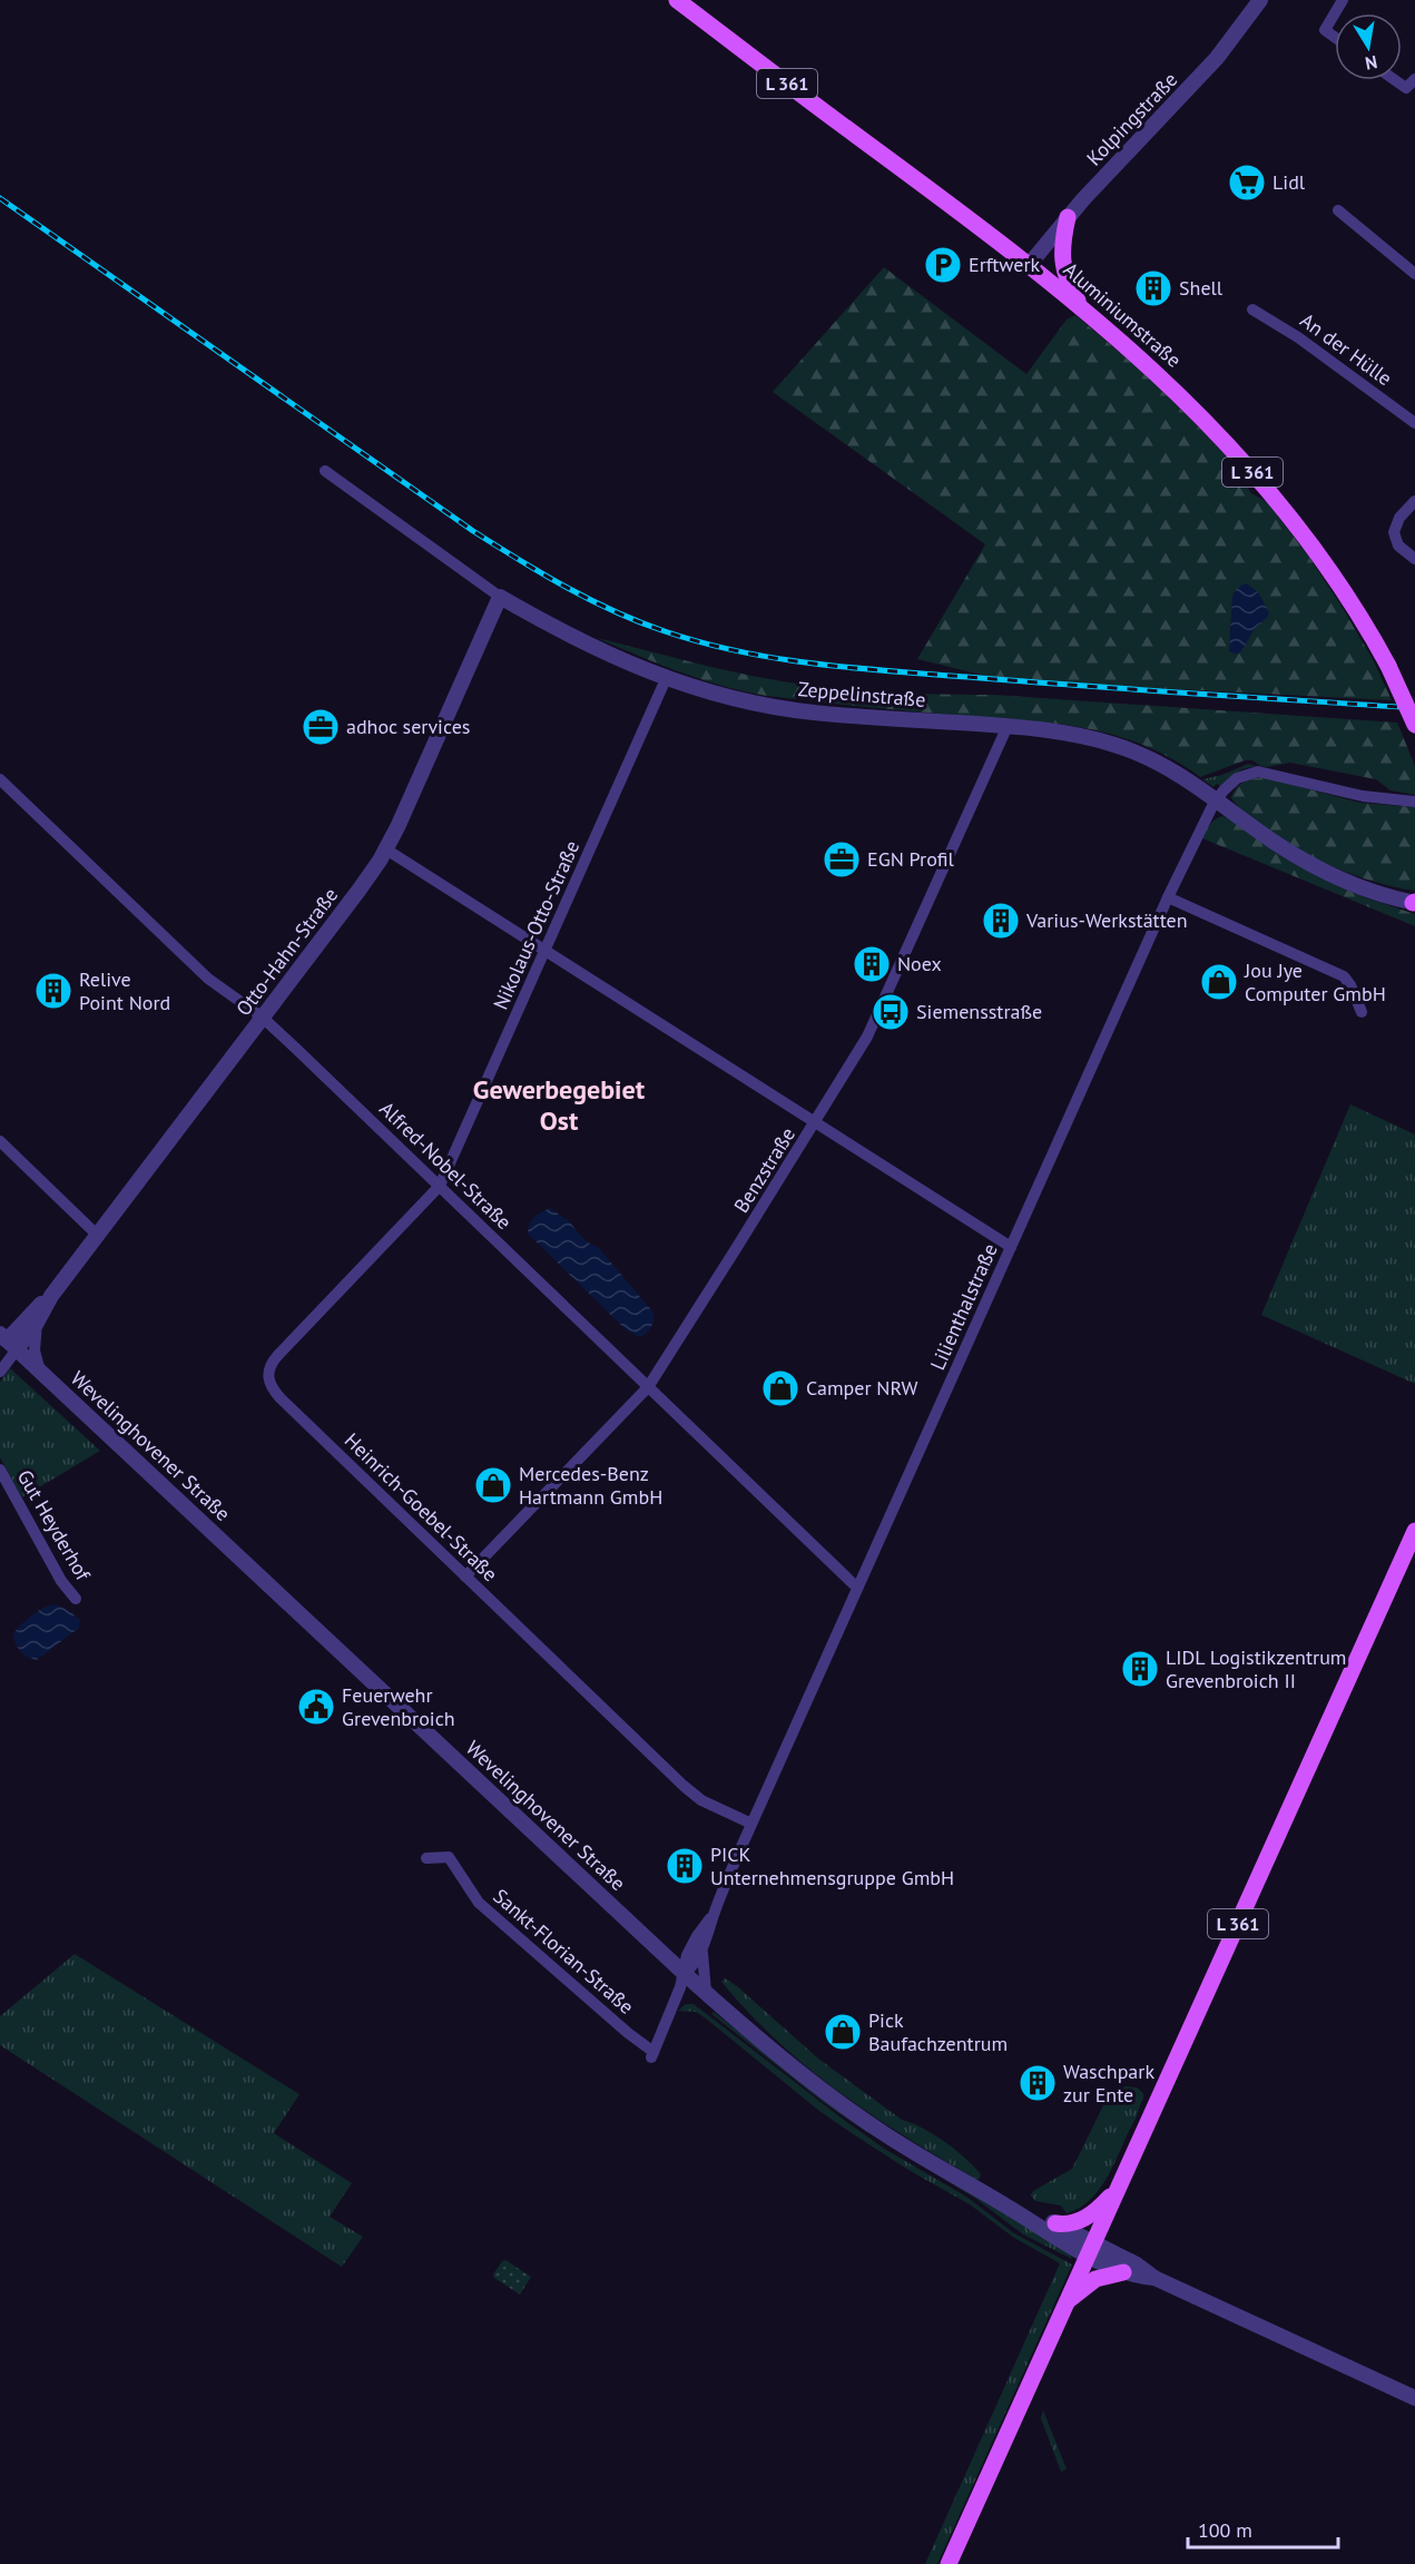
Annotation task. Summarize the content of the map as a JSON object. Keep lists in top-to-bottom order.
{
  "streets": {
    "main road": ["L 361", "Aluminiumstraße"],
    "street": [
      "Kolpingstraße",
      "An der Hülle",
      "Zeppelinstraße",
      "Nikolaus-Otto-Straße",
      "Otto-Hahn-Straße",
      "Alfred-Nobel-Straße",
      "Benzstraße",
      "Lilienthalstraße",
      "Wevelinghovener Straße",
      "Heinrich-Goebel-Straße",
      "Gut Heyderhof",
      "Sankt-Florian-Straße"
    ]
  },
  "crossings": [
    ["L 361", "Wevelinghovener Straße"],
    ["Kolpingstraße", "Aluminiumstraße"],
    ["Zeppelinstraße", "Nikolaus-Otto-Straße"],
    ["Zeppelinstraße", "Otto-Hahn-Straße"],
    ["Zeppelinstraße", "Benzstraße"],
    ["Zeppelinstraße", "Lilienthalstraße"],
    ["Nikolaus-Otto-Straße", "Alfred-Nobel-Straße"],
    ["Nikolaus-Otto-Straße", "Heinrich-Goebel-Straße"],
    ["Otto-Hahn-Straße", "Alfred-Nobel-Straße"],
    ["Otto-Hahn-Straße", "Wevelinghovener Straße"],
    ["Alfred-Nobel-Straße", "Benzstraße"],
    ["Alfred-Nobel-Straße", "Lilienthalstraße"],
    ["Alfred-Nobel-Straße", "Heinrich-Goebel-Straße"],
    ["Benzstraße", "Heinrich-Goebel-Straße"],
    ["Lilienthalstraße", "Wevelinghovener Straße"],
    ["Lilienthalstraße", "Heinrich-Goebel-Straße"],
    ["Lilienthalstraße", "Sankt-Florian-Straße"]
  ],
  "districts": ["Gewerbegebiet Ost"],
  "places": {
    "supermarket": ["Lidl"],
    "parking": ["Erftwerk"],
    "building": [
      "Shell",
      "Varius-Werkstätten",
      "Noex",
      "Relive Point Nord",
      "LIDL Logistikzentrum Grevenbroich II",
      "PICK Unternehmensgruppe GmbH",
      "Waschpark zur Ente"
    ],
    "office": ["adhoc services", "EGN Profil"],
    "shop": [
      "Jou Jye Computer GmbH",
      "Camper NRW",
      "Mercedes-Benz Hartmann GmbH",
      "Pick Baufachzentrum"
    ],
    "bus stop": ["Siemensstraße"],
    "public building": ["Feuerwehr Grevenbroich"]
  },
  "scale_bar": "100 m",
  "north": "bottom"
}
